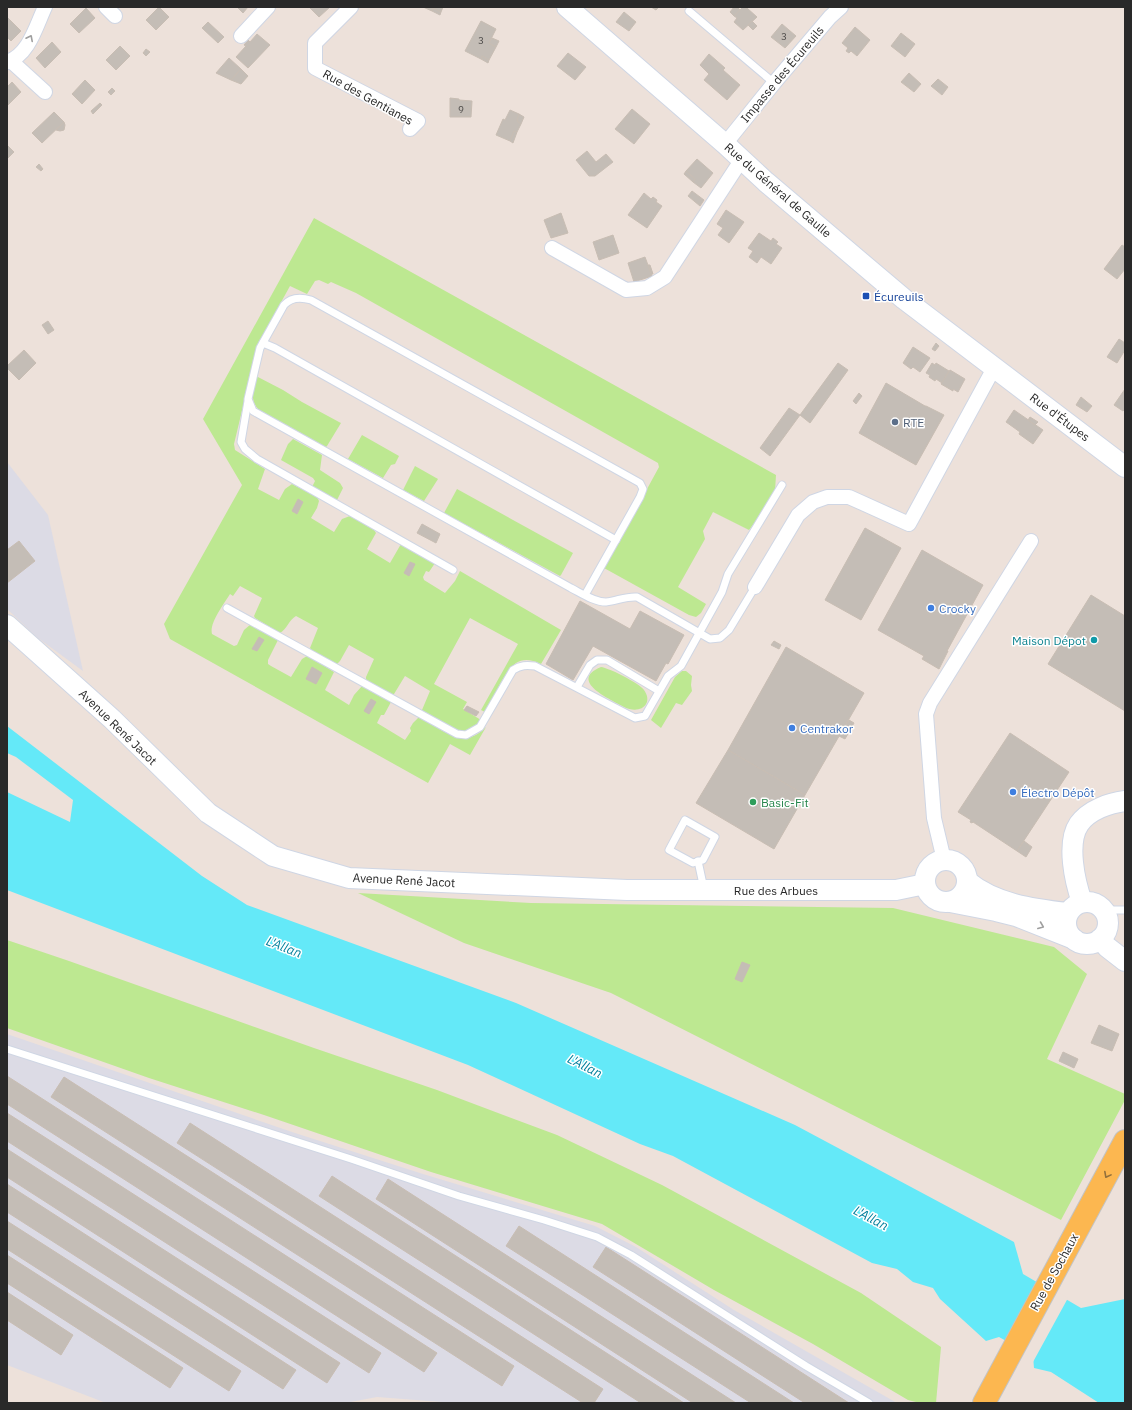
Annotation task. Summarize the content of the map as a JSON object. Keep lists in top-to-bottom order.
{
  "streets": {
    "main road": [
      "Rue du Général de Gaulle",
      "Rue d'Étupes",
      "Avenue René Jacot",
      "Rue des Arbues",
      "Rue de Sochaux"
    ],
    "street": ["Impasse des Écureuils", "Rue des Gentianes"]
  },
  "crossings": [
    ["Impasse des Écureuils", "Rue du Général de Gaulle"],
    ["Rue du Général de Gaulle", "Rue d'Étupes"],
    ["Avenue René Jacot", "Rue des Arbues"]
  ],
  "water": ["L'Allan"],
  "places": {
    "transit": ["Écureuils"],
    "other": [
      "RTE",
      "Crocky",
      "Maison Dépot",
      "Centrakor",
      "Électro Dépôt",
      "Basic-Fit"
    ]
  },
  "house_numbers": ["3", "3", "9"]
}
